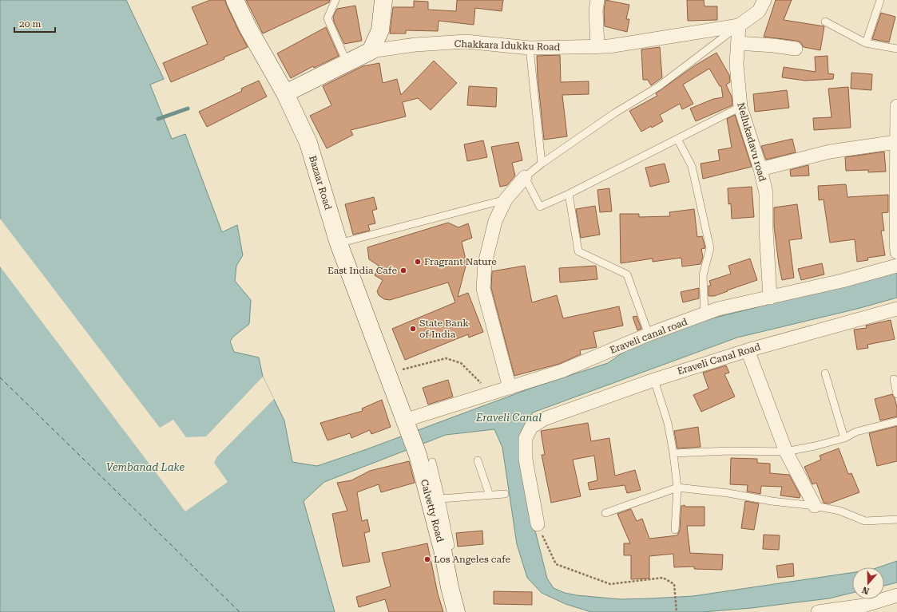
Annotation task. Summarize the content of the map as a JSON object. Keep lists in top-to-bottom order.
{
  "streets": {
    "street": [
      "Chakkara Idukku Road",
      "Nellukadavu road",
      "Bazaar Road",
      "Eraveli canal road",
      "Eraveli Canal Road",
      "Calvetty Road"
    ]
  },
  "crossings": [
    ["Chakkara Idukku Road", "Nellukadavu road"],
    ["Nellukadavu road", "Eraveli canal road"],
    ["Bazaar Road", "Eraveli canal road"],
    ["Bazaar Road", "Calvetty Road"],
    ["Eraveli canal road", "Calvetty Road"]
  ],
  "water": ["Eraveli Canal", "Vembanad Lake"],
  "places": [
    "Fragrant Nature",
    "East India Cafe",
    "State Bank of India",
    "Los Angeles cafe"
  ],
  "scale_bar": "20 m",
  "north": "bottom"
}
